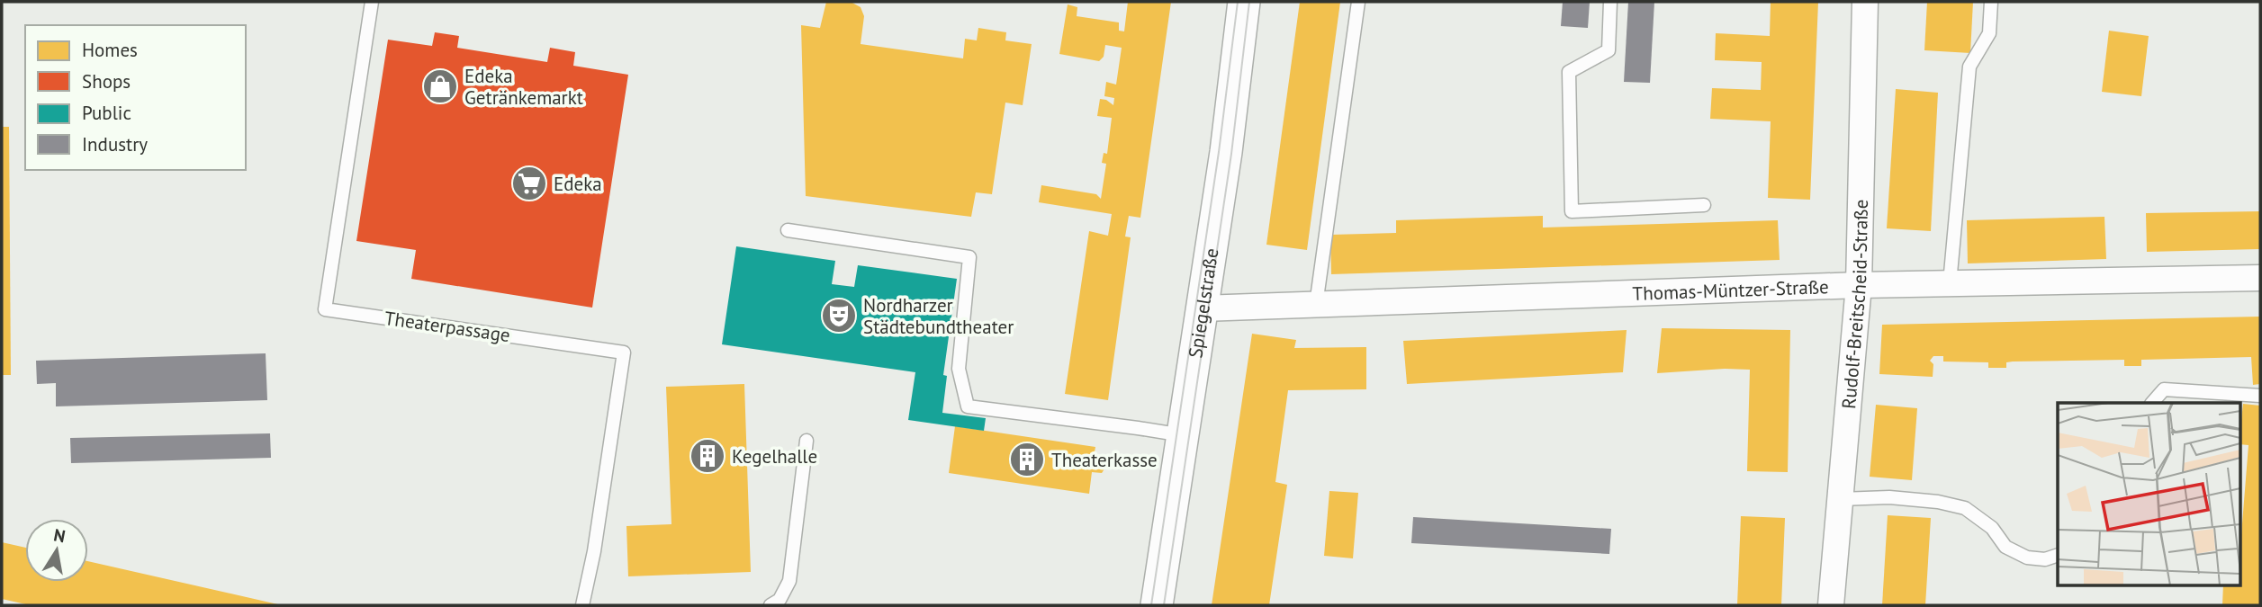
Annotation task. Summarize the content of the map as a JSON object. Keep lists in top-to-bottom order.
{
  "streets": {
    "street": ["Thomas-Müntzer-Straße", "Spiegelstraße", "Rudolf-Breitscheid-Straße"],
    "lane": ["Theaterpassage"]
  },
  "crossings": [
    ["Thomas-Müntzer-Straße", "Spiegelstraße"],
    ["Thomas-Müntzer-Straße", "Rudolf-Breitscheid-Straße"]
  ],
  "places": {
    "shop": ["Edeka Getränkemarkt"],
    "supermarket": ["Edeka"],
    "theatre": ["Nordharzer Städtebundtheater"],
    "building": ["Kegelhalle", "Theaterkasse"]
  },
  "legend": [
    "Homes",
    "Shops",
    "Public",
    "Industry"
  ],
  "north": "top"
}
